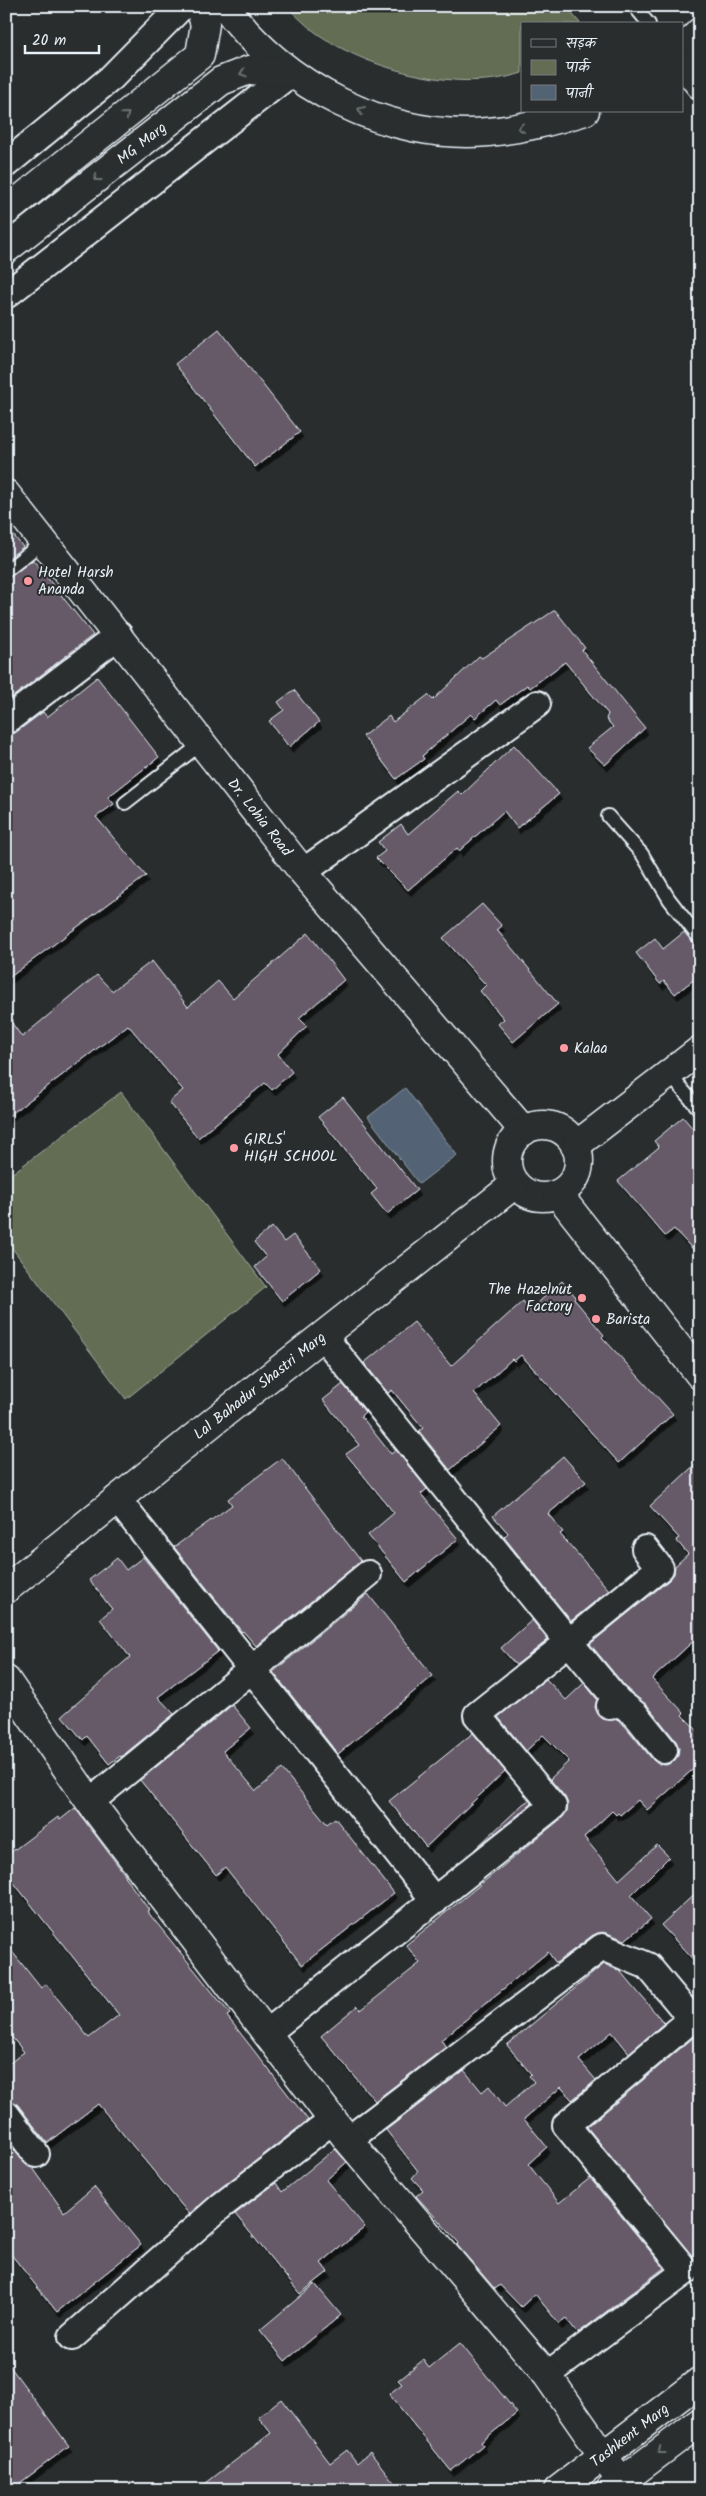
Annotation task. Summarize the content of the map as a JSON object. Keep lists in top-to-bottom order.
{
  "streets": {
    "street": [
      "MG Marg",
      "Dr. Lohia Road",
      "Lal Bahadur Shastri Marg",
      "Tashkent Marg"
    ]
  },
  "crossings": [
    ["Dr. Lohia Road", "Lal Bahadur Shastri Marg"]
  ],
  "places": [
    "Hotel Harsh Ananda",
    "Kalaa",
    "GIRLS' HIGH SCHOOL",
    "The Hazelnut Factory",
    "Barista"
  ],
  "legend": ["सड़क", "पार्क", "पानी"],
  "scale_bar": "20 m"
}
